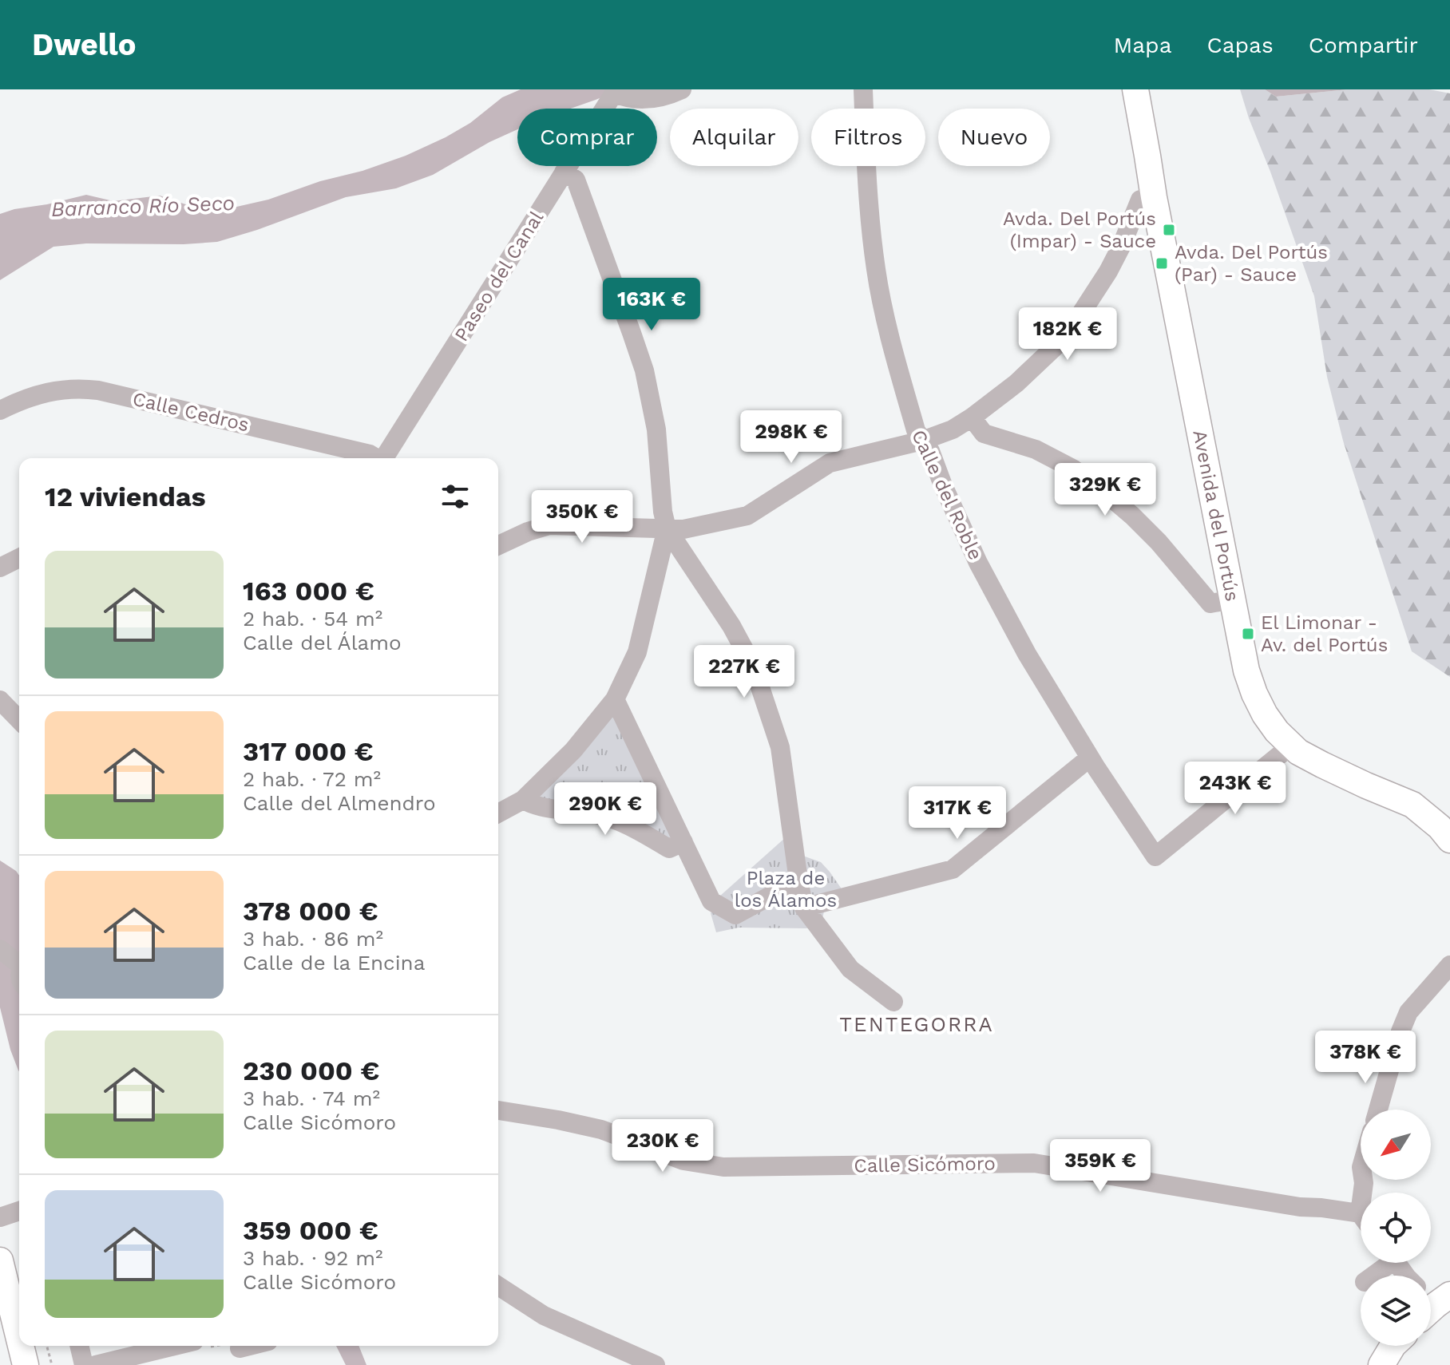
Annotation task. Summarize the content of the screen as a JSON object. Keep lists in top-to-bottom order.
{
  "streets": {
    "main road": ["Avenida del Portús"],
    "street": [
      "Paseo del Canal",
      "Calle Cedros",
      "Calle del Roble",
      "Calle Sicómoro"
    ]
  },
  "crossings": [
    ["Calle del Roble", "Avenida del Portús"]
  ],
  "districts": ["TENTEGORRA"],
  "water": ["Barranco Río Seco"],
  "parks": ["Plaza de los Álamos"],
  "places": {
    "transit": ["Avda. Del Portús (Impar) - Sauce", "Avda. Del Portús (Par) - Sauce", "El Limonar - Av. del Portús"]
  },
  "north": "bottom left",
  "page": {
    "header": "Dwello",
    "nav": ["Mapa", "Capas", "Compartir"],
    "chip": [
      "Comprar",
      "Alquilar",
      "Filtros",
      "Nuevo"
    ],
    "price": [
      "163K €",
      "182K €",
      "298K €",
      "329K €",
      "350K €",
      "227K €",
      "243K €",
      "290K €",
      "317K €",
      "378K €",
      "230K €",
      "359K €"
    ],
    "heading": "12 viviendas",
    "list": [
      {
        "name": "163 000 €",
        "note": "2 hab. · 54 m² · Calle del Álamo"
      },
      {
        "name": "317 000 €",
        "note": "2 hab. · 72 m² · Calle del Almendro"
      },
      {
        "name": "378 000 €",
        "note": "3 hab. · 86 m² · Calle de la Encina"
      },
      {
        "name": "230 000 €",
        "note": "3 hab. · 74 m² · Calle Sicómoro"
      },
      {
        "name": "359 000 €",
        "note": "3 hab. · 92 m² · Calle Sicómoro"
      }
    ]
  }
}
